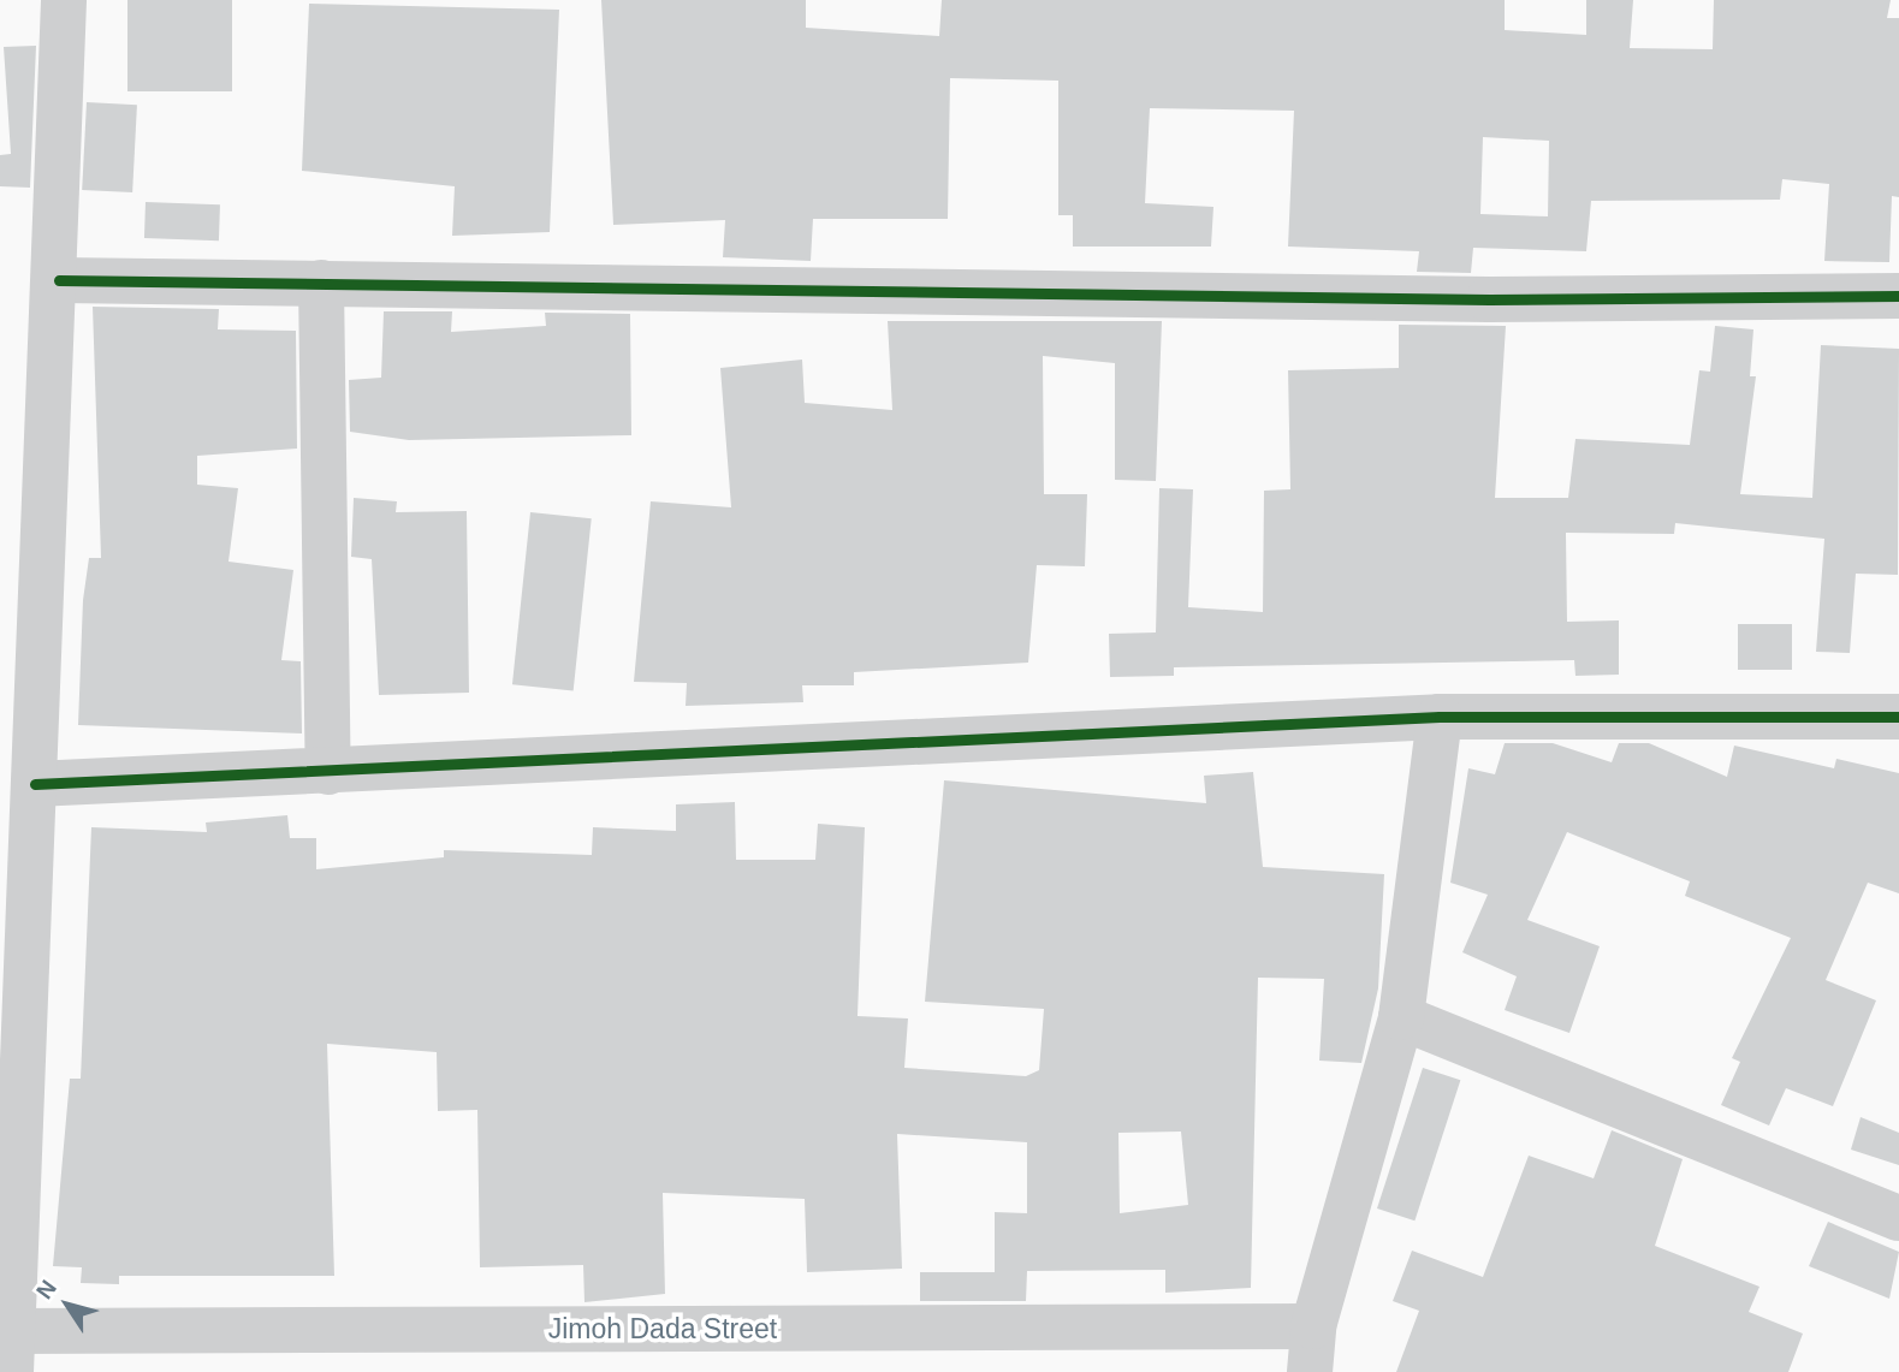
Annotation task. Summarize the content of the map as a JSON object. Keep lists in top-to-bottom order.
{
  "streets": {
    "street": ["Jimoh Dada Street"]
  },
  "north": "top left"
}
